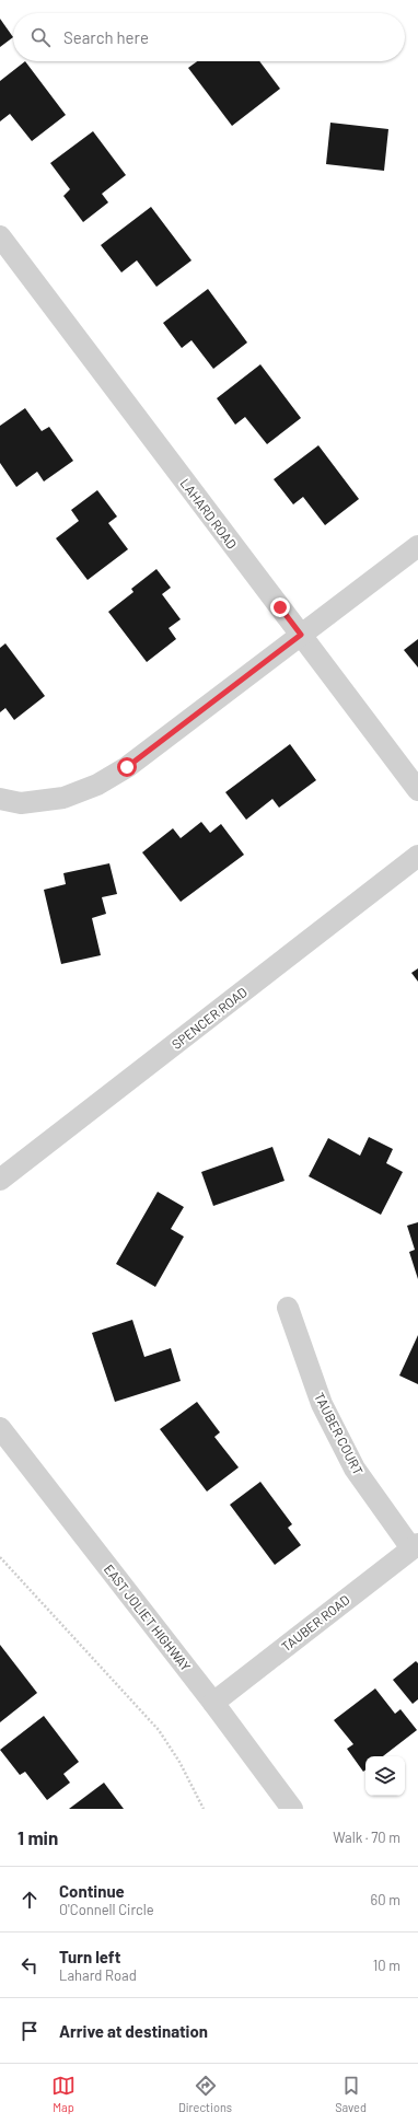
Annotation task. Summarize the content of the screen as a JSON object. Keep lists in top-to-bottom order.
{
  "streets": {
    "street": [
      "LAHARD ROAD",
      "SPENCER ROAD",
      "TAUBER COURT",
      "EAST JOLIET HIGHWAY",
      "TAUBER ROAD"
    ]
  },
  "crossings": [
    ["TAUBER COURT", "TAUBER ROAD"],
    ["EAST JOLIET HIGHWAY", "TAUBER ROAD"]
  ],
  "page": {
    "search": "Search here",
    "heading": ["1 min", "Walk · 70 m"],
    "list": [
      ["Continue", "O'Connell Circle", "60 m"],
      ["Turn left", "Lahard Road", "10 m"],
      "Arrive at destination"
    ],
    "nav": ["Map", "Directions", "Saved"]
  }
}
